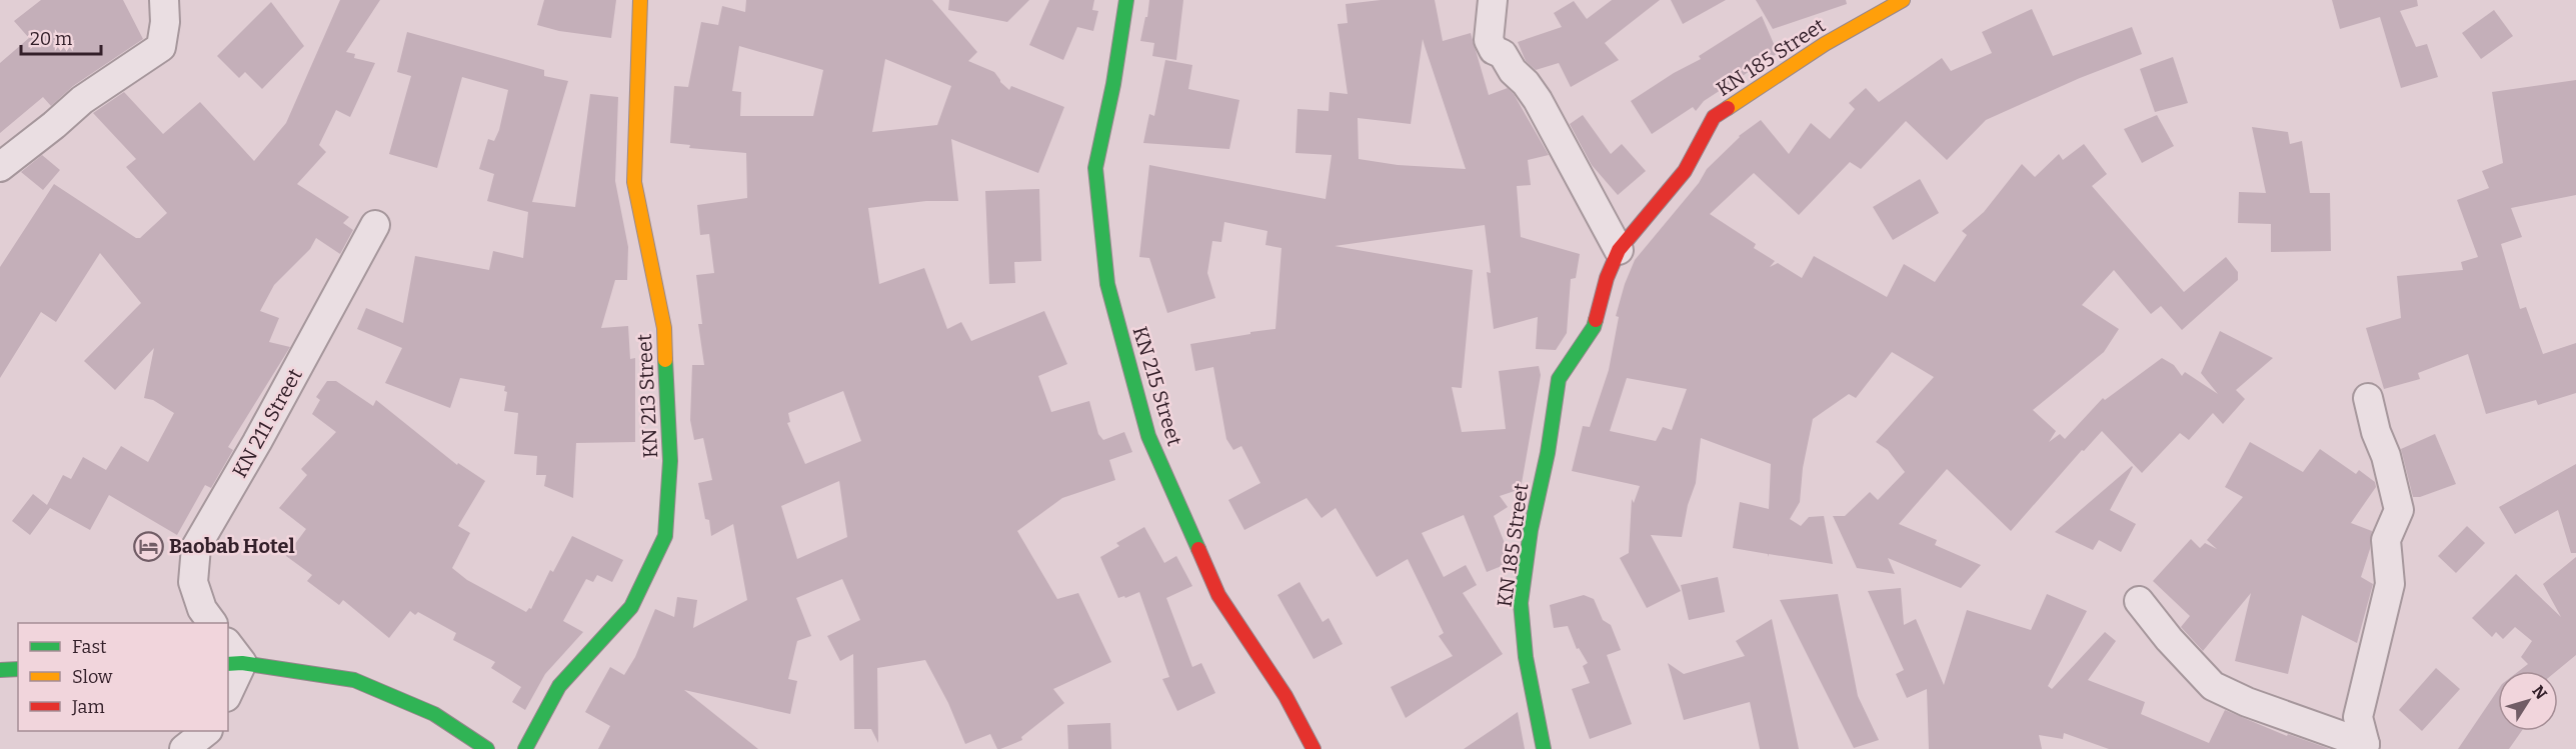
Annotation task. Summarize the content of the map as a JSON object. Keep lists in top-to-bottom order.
{
  "streets": {
    "street": [
      "KN 185 Street",
      "KN 215 Street",
      "KN 213 Street",
      "KN 211 Street"
    ]
  },
  "places": {
    "hotel": ["Baobab Hotel"]
  },
  "legend": ["Fast", "Slow", "Jam"],
  "scale_bar": "20 m",
  "north": "top right"
}
